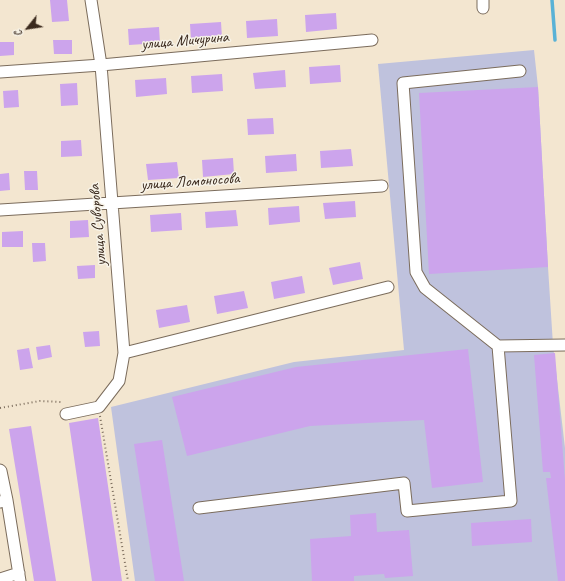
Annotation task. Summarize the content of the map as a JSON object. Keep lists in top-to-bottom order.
{
  "streets": {
    "street": ["улица Мичурина", "улица Ломоносова", "улица Суворова"]
  },
  "crossings": [
    ["улица Мичурина", "улица Суворова"],
    ["улица Ломоносова", "улица Суворова"]
  ],
  "north": "bottom left"
}
